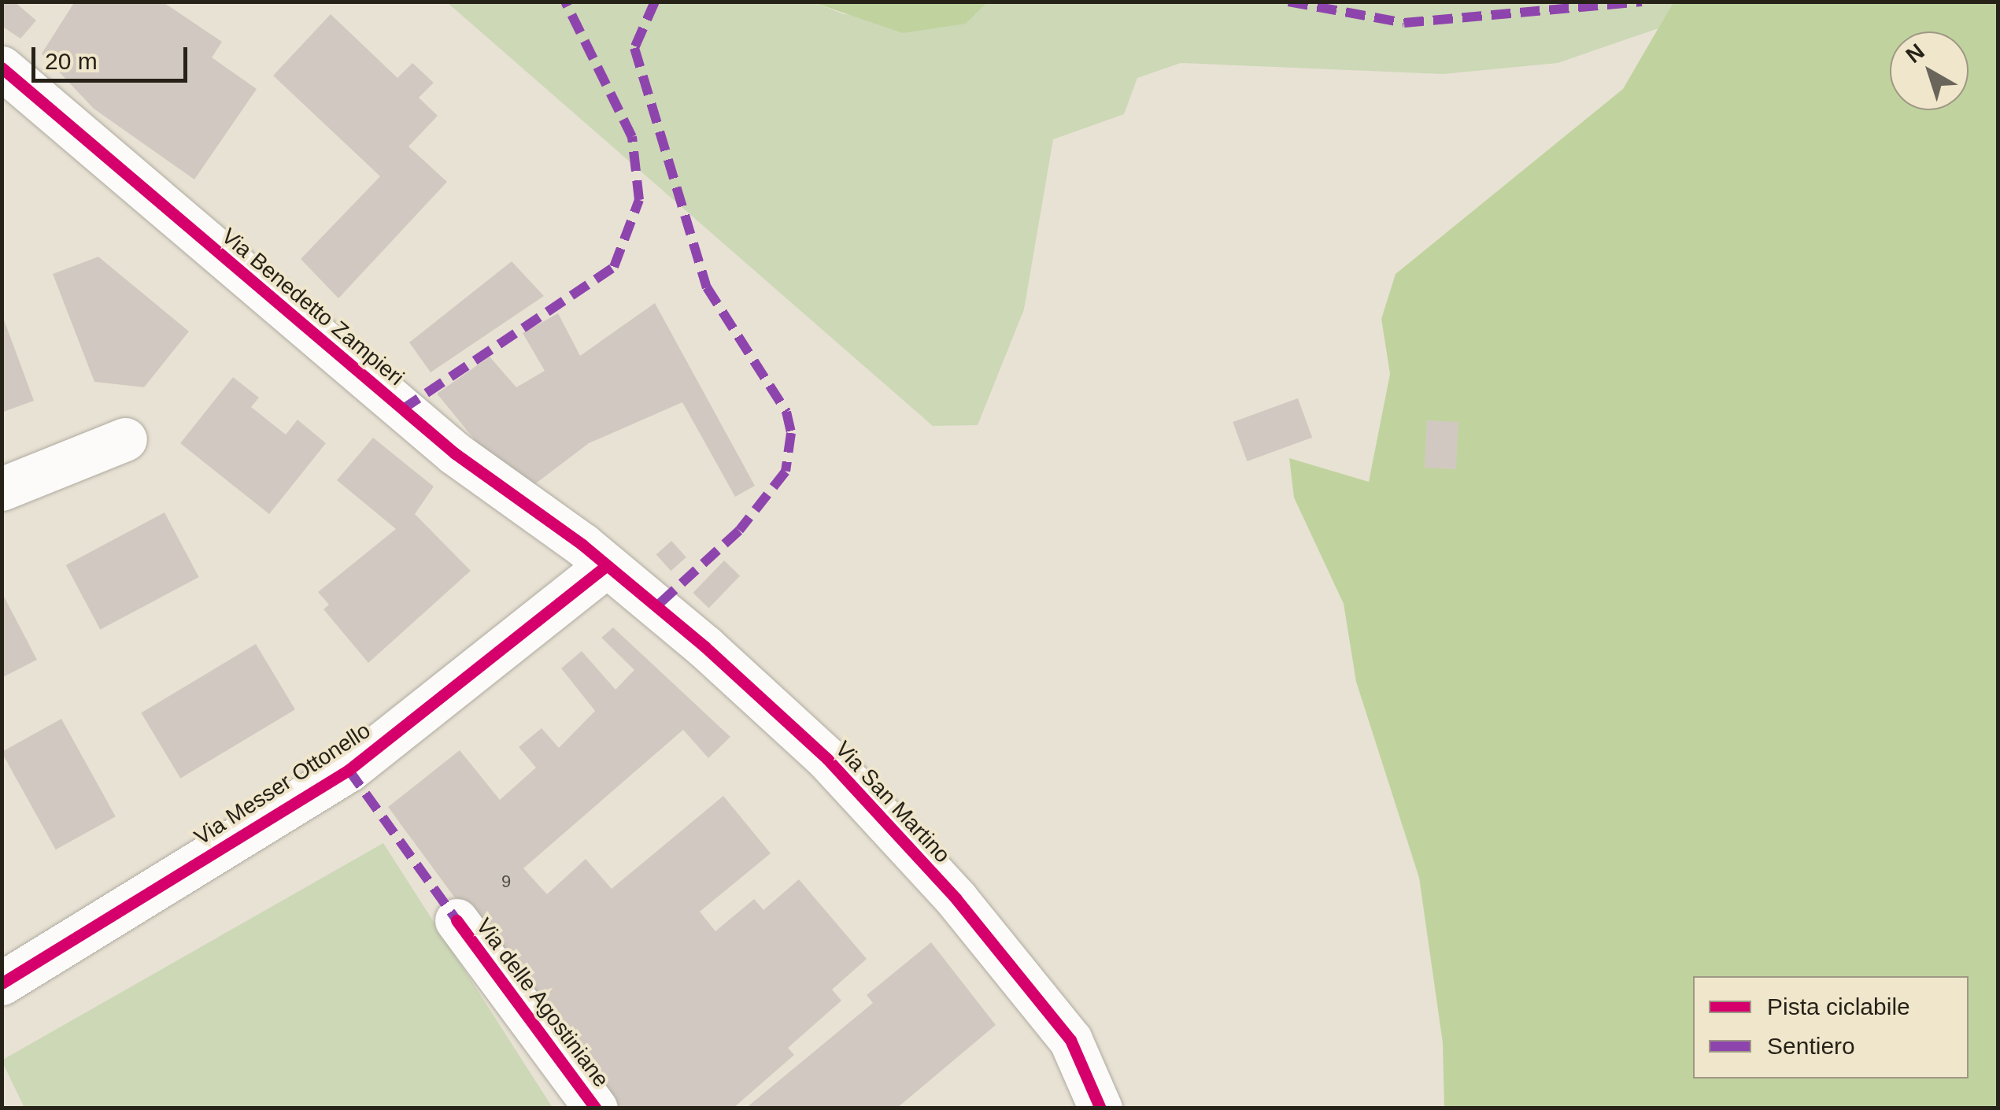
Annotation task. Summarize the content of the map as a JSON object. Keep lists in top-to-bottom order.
{
  "streets": {
    "street": [
      "Via Benedetto Zampieri",
      "Via Messer Ottonello",
      "Via San Martino",
      "Via delle Agostiniane"
    ]
  },
  "crossings": [
    ["Via Benedetto Zampieri", "Via Messer Ottonello"],
    ["Via Benedetto Zampieri", "Via San Martino"],
    ["Via Messer Ottonello", "Via San Martino"]
  ],
  "house_numbers": ["9"],
  "legend": ["Pista ciclabile", "Sentiero"],
  "scale_bar": "20 m",
  "north": "top left"
}
